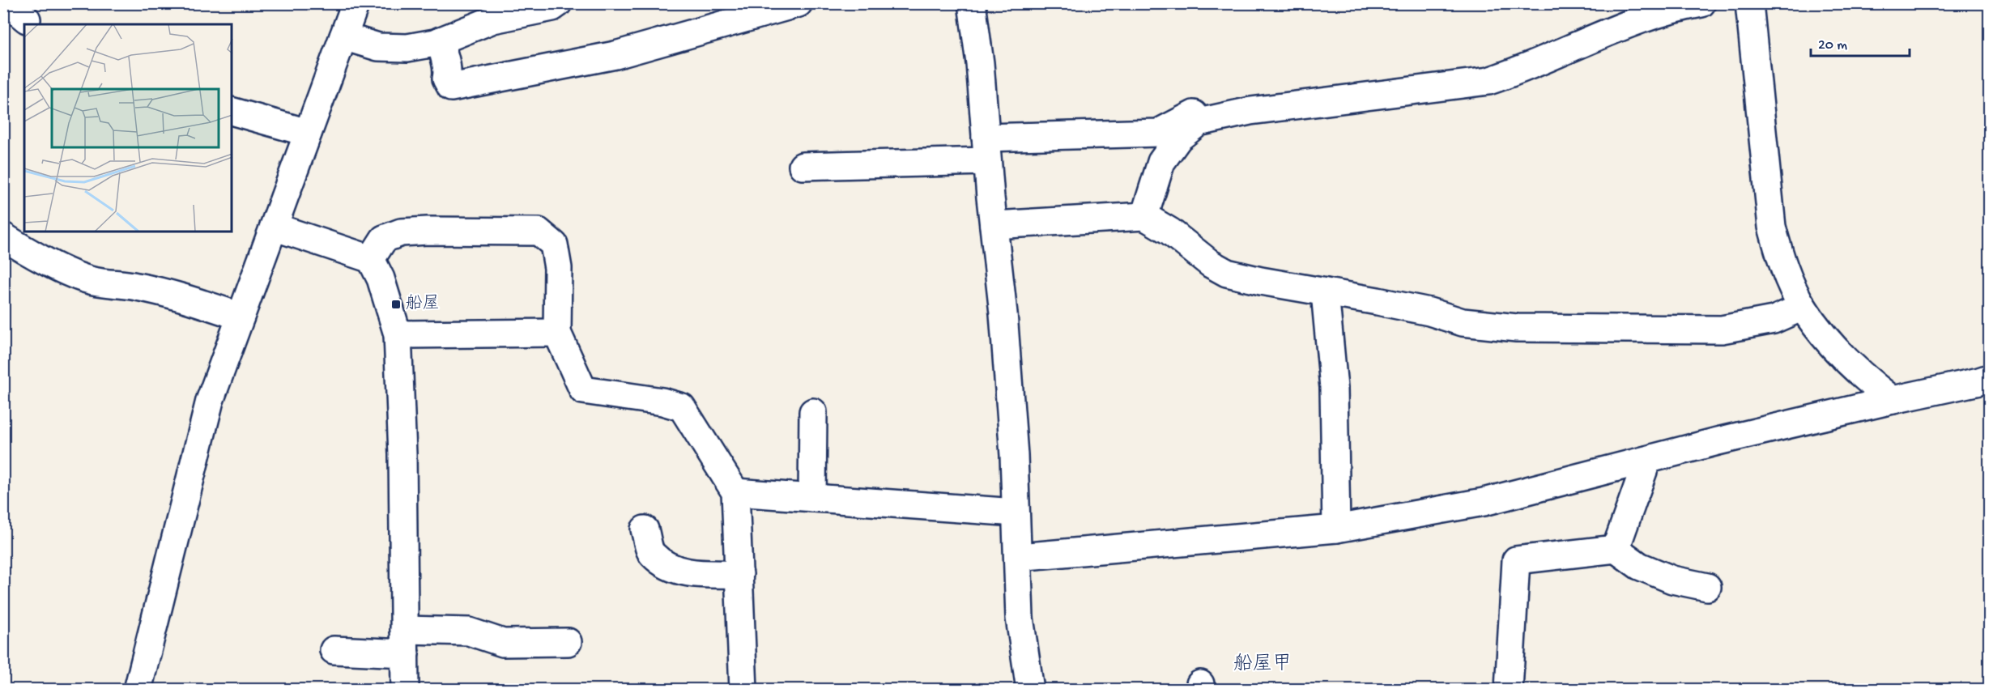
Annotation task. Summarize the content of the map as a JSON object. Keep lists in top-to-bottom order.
{
  "districts": ["船屋甲"],
  "places": {
    "transit": ["船屋"]
  },
  "scale_bar": "20 m"
}
